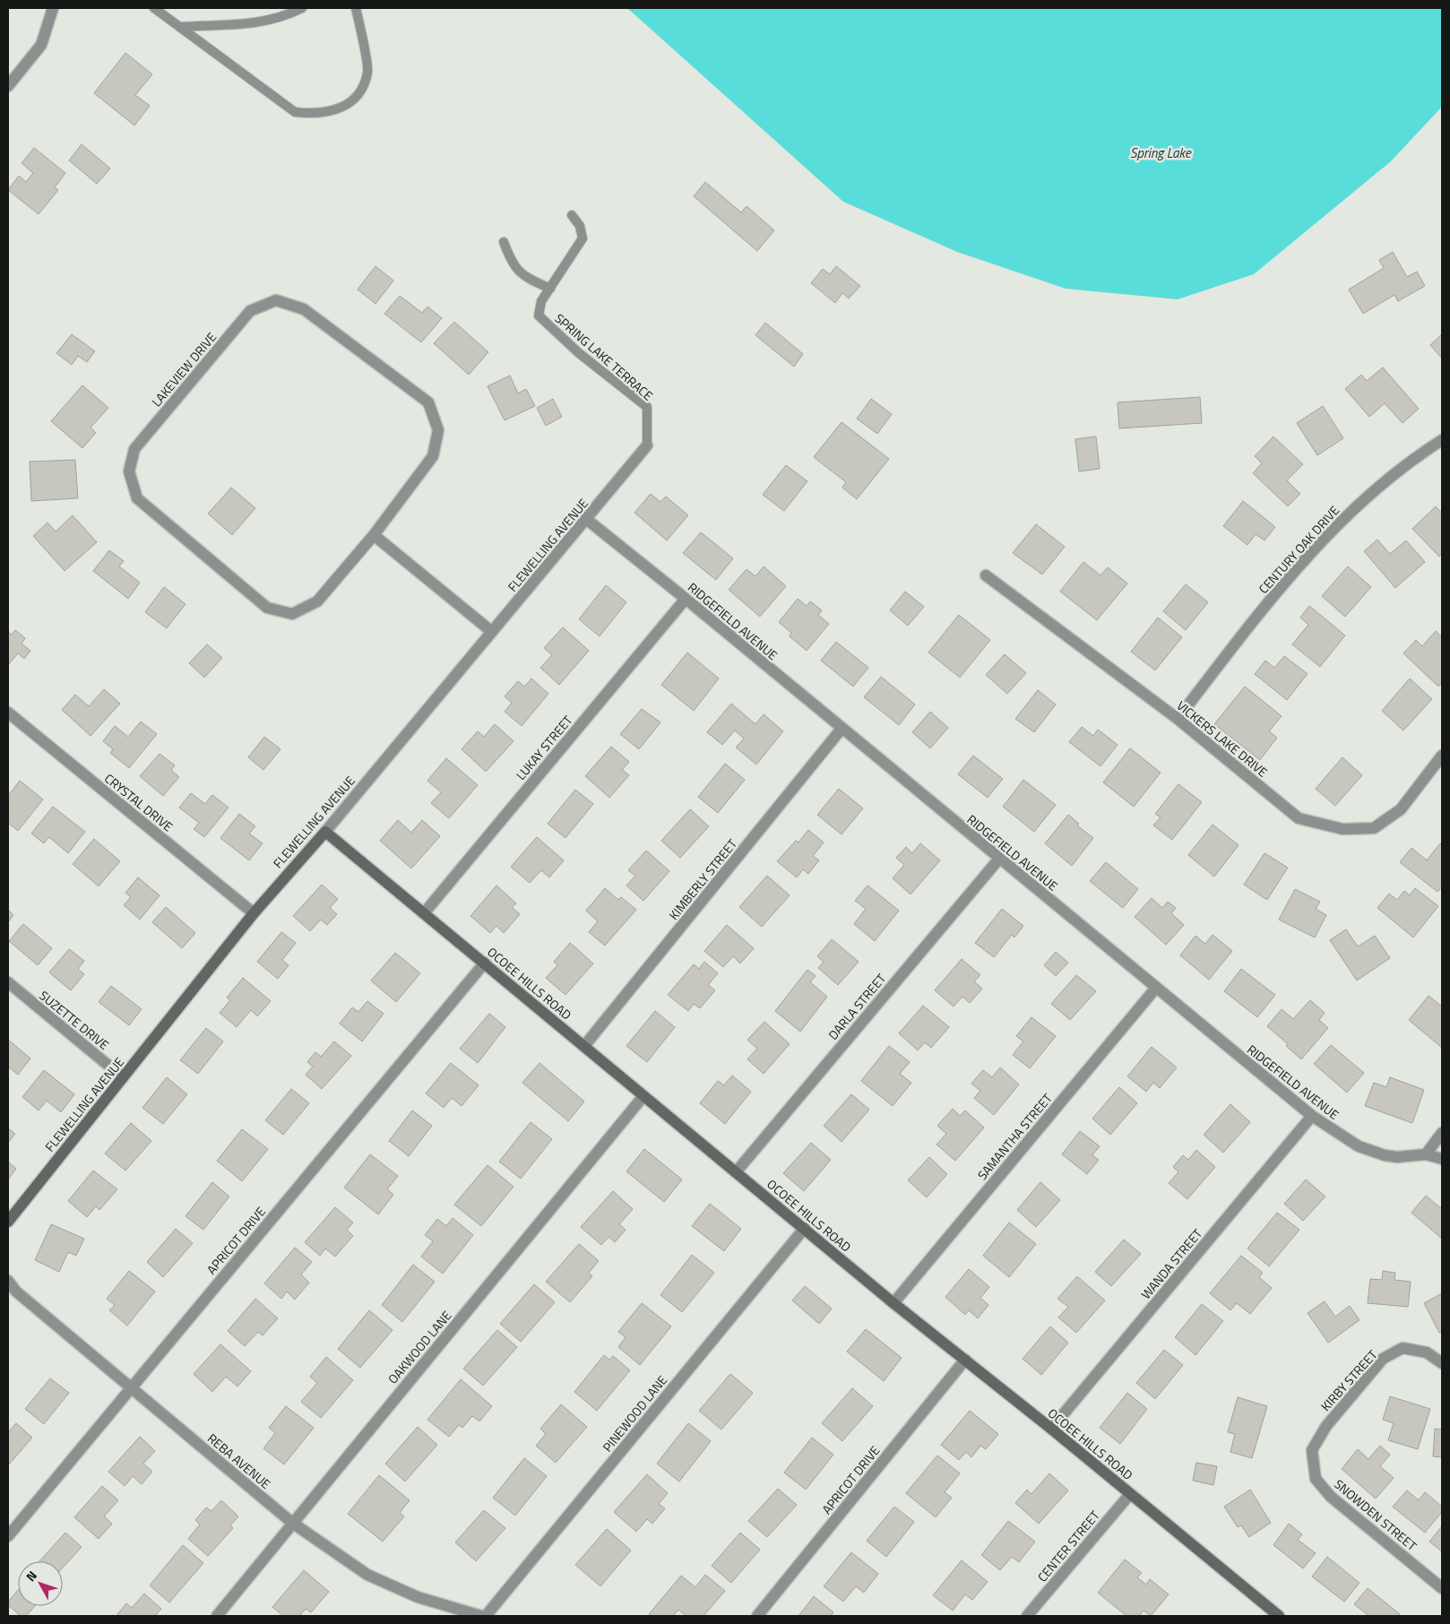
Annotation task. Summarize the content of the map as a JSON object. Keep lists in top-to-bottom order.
{
  "streets": {
    "street": [
      "LAKEVIEW DRIVE",
      "FLEWELLING AVENUE",
      "CENTURY OAK DRIVE",
      "RIDGEFIELD AVENUE",
      "VICKERS LAKE DRIVE",
      "LUKAY STREET",
      "CRYSTAL DRIVE",
      "KIMBERLY STREET",
      "OCOEE HILLS ROAD",
      "DARLA STREET",
      "SUZETTE DRIVE",
      "SAMANTHA STREET",
      "APRICOT DRIVE",
      "WANDA STREET",
      "OAKWOOD LANE",
      "KIRBY STREET",
      "PINEWOOD LANE",
      "REBA AVENUE",
      "SNOWDEN STREET",
      "CENTER STREET"
    ],
    "lane": ["SPRING LAKE TERRACE"]
  },
  "crossings": [
    ["SPRING LAKE TERRACE", "FLEWELLING AVENUE"],
    ["FLEWELLING AVENUE", "RIDGEFIELD AVENUE"],
    ["FLEWELLING AVENUE", "CRYSTAL DRIVE"],
    ["FLEWELLING AVENUE", "OCOEE HILLS ROAD"],
    ["FLEWELLING AVENUE", "SUZETTE DRIVE"],
    ["CENTURY OAK DRIVE", "VICKERS LAKE DRIVE"],
    ["RIDGEFIELD AVENUE", "LUKAY STREET"],
    ["RIDGEFIELD AVENUE", "KIMBERLY STREET"],
    ["RIDGEFIELD AVENUE", "DARLA STREET"],
    ["RIDGEFIELD AVENUE", "SAMANTHA STREET"],
    ["RIDGEFIELD AVENUE", "WANDA STREET"],
    ["LUKAY STREET", "OCOEE HILLS ROAD"],
    ["KIMBERLY STREET", "OCOEE HILLS ROAD"],
    ["OCOEE HILLS ROAD", "DARLA STREET"],
    ["OCOEE HILLS ROAD", "SAMANTHA STREET"],
    ["OCOEE HILLS ROAD", "APRICOT DRIVE"],
    ["OCOEE HILLS ROAD", "WANDA STREET"],
    ["OCOEE HILLS ROAD", "OAKWOOD LANE"],
    ["OCOEE HILLS ROAD", "PINEWOOD LANE"],
    ["OCOEE HILLS ROAD", "CENTER STREET"],
    ["APRICOT DRIVE", "REBA AVENUE"],
    ["OAKWOOD LANE", "REBA AVENUE"],
    ["KIRBY STREET", "SNOWDEN STREET"]
  ],
  "water": ["Spring Lake"],
  "north": "top left"
}
